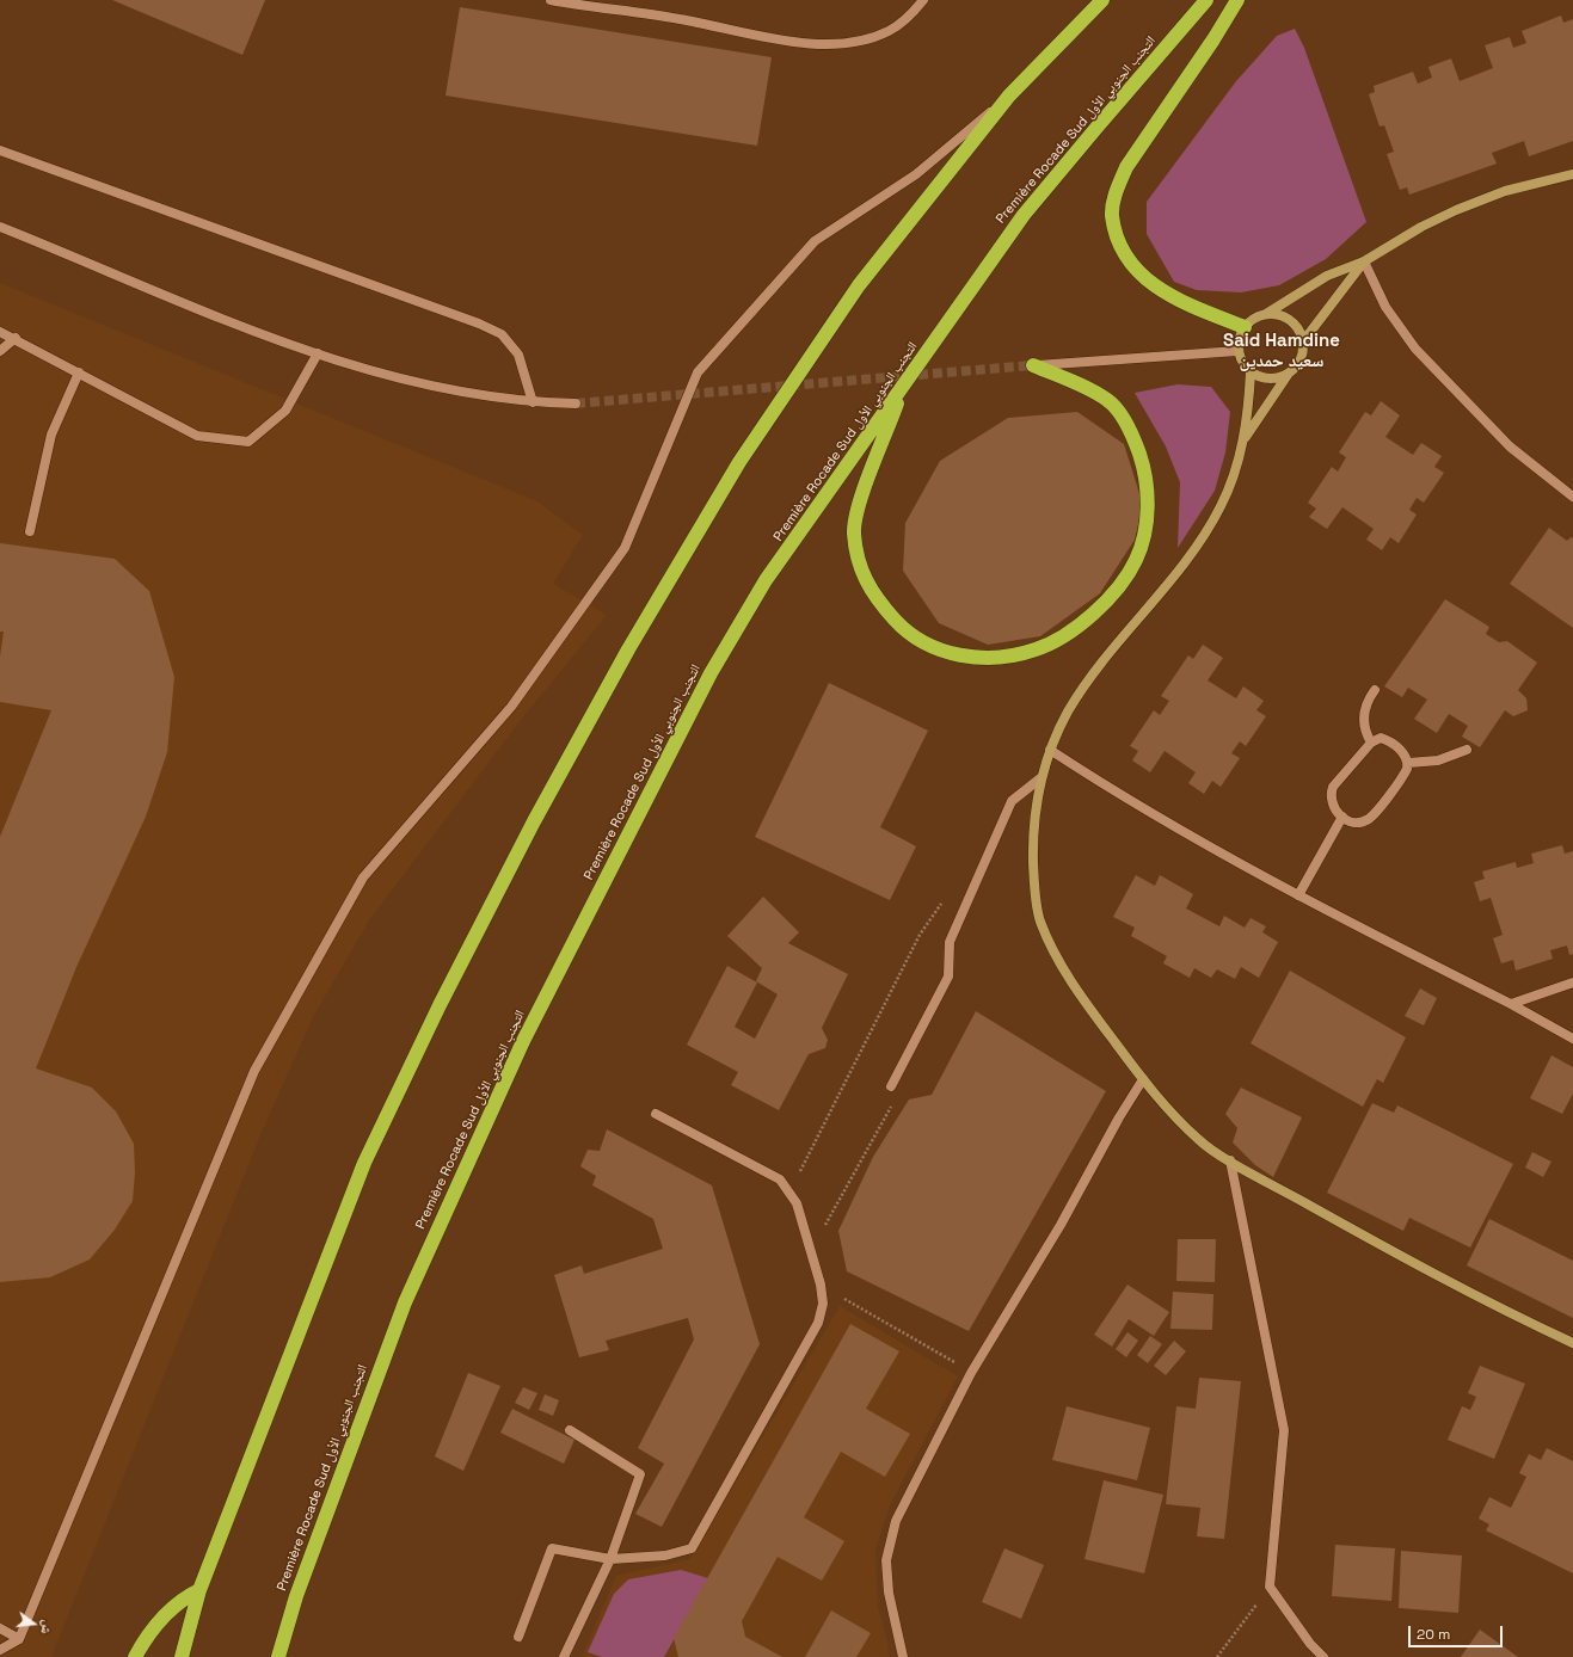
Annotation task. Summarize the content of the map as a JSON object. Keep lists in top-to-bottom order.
{
  "streets": {
    "highway": ["Première Rocade Sud التجنب الجنوبي الأول"]
  },
  "districts": ["Said Hamdine سعيد حمدين"],
  "scale_bar": "20 m",
  "north": "right"
}
